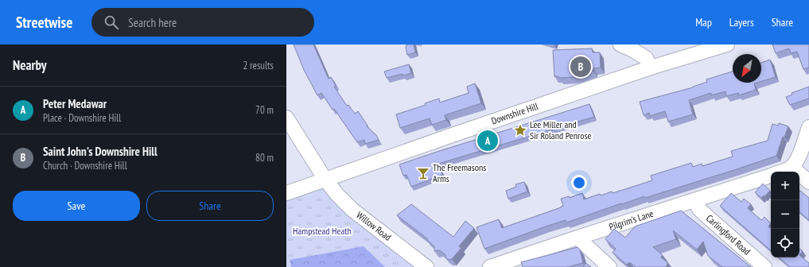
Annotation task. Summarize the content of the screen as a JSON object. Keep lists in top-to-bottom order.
{
  "streets": {
    "street": [
      "Downshire Hill",
      "Pilgrim's Lane",
      "Willow Road",
      "Carlingford Road"
    ]
  },
  "crossings": [
    ["Downshire Hill", "Willow Road"],
    ["Pilgrim's Lane", "Carlingford Road"]
  ],
  "parks": ["Hampstead Heath"],
  "places": {
    "place": ["Lee Miller and Sir Roland Penrose"],
    "bar": ["The Freemasons Arms"]
  },
  "north": "bottom left",
  "page": {
    "header": "Streetwise",
    "search": "Search here",
    "nav": ["Map", "Layers", "Share"],
    "heading": ["Nearby", "2 results"],
    "pins": ["B", "A"],
    "list": [
      {
        "mark": "A",
        "name": "Peter Medawar",
        "note": "Place · Downshire Hill",
        "value": "70 m"
      },
      {
        "mark": "B",
        "name": "Saint John's Downshire Hill",
        "note": "Church · Downshire Hill",
        "value": "80 m"
      }
    ],
    "map_buttons": ["+", "−"],
    "buttons": ["Save", "Share"]
  }
}
